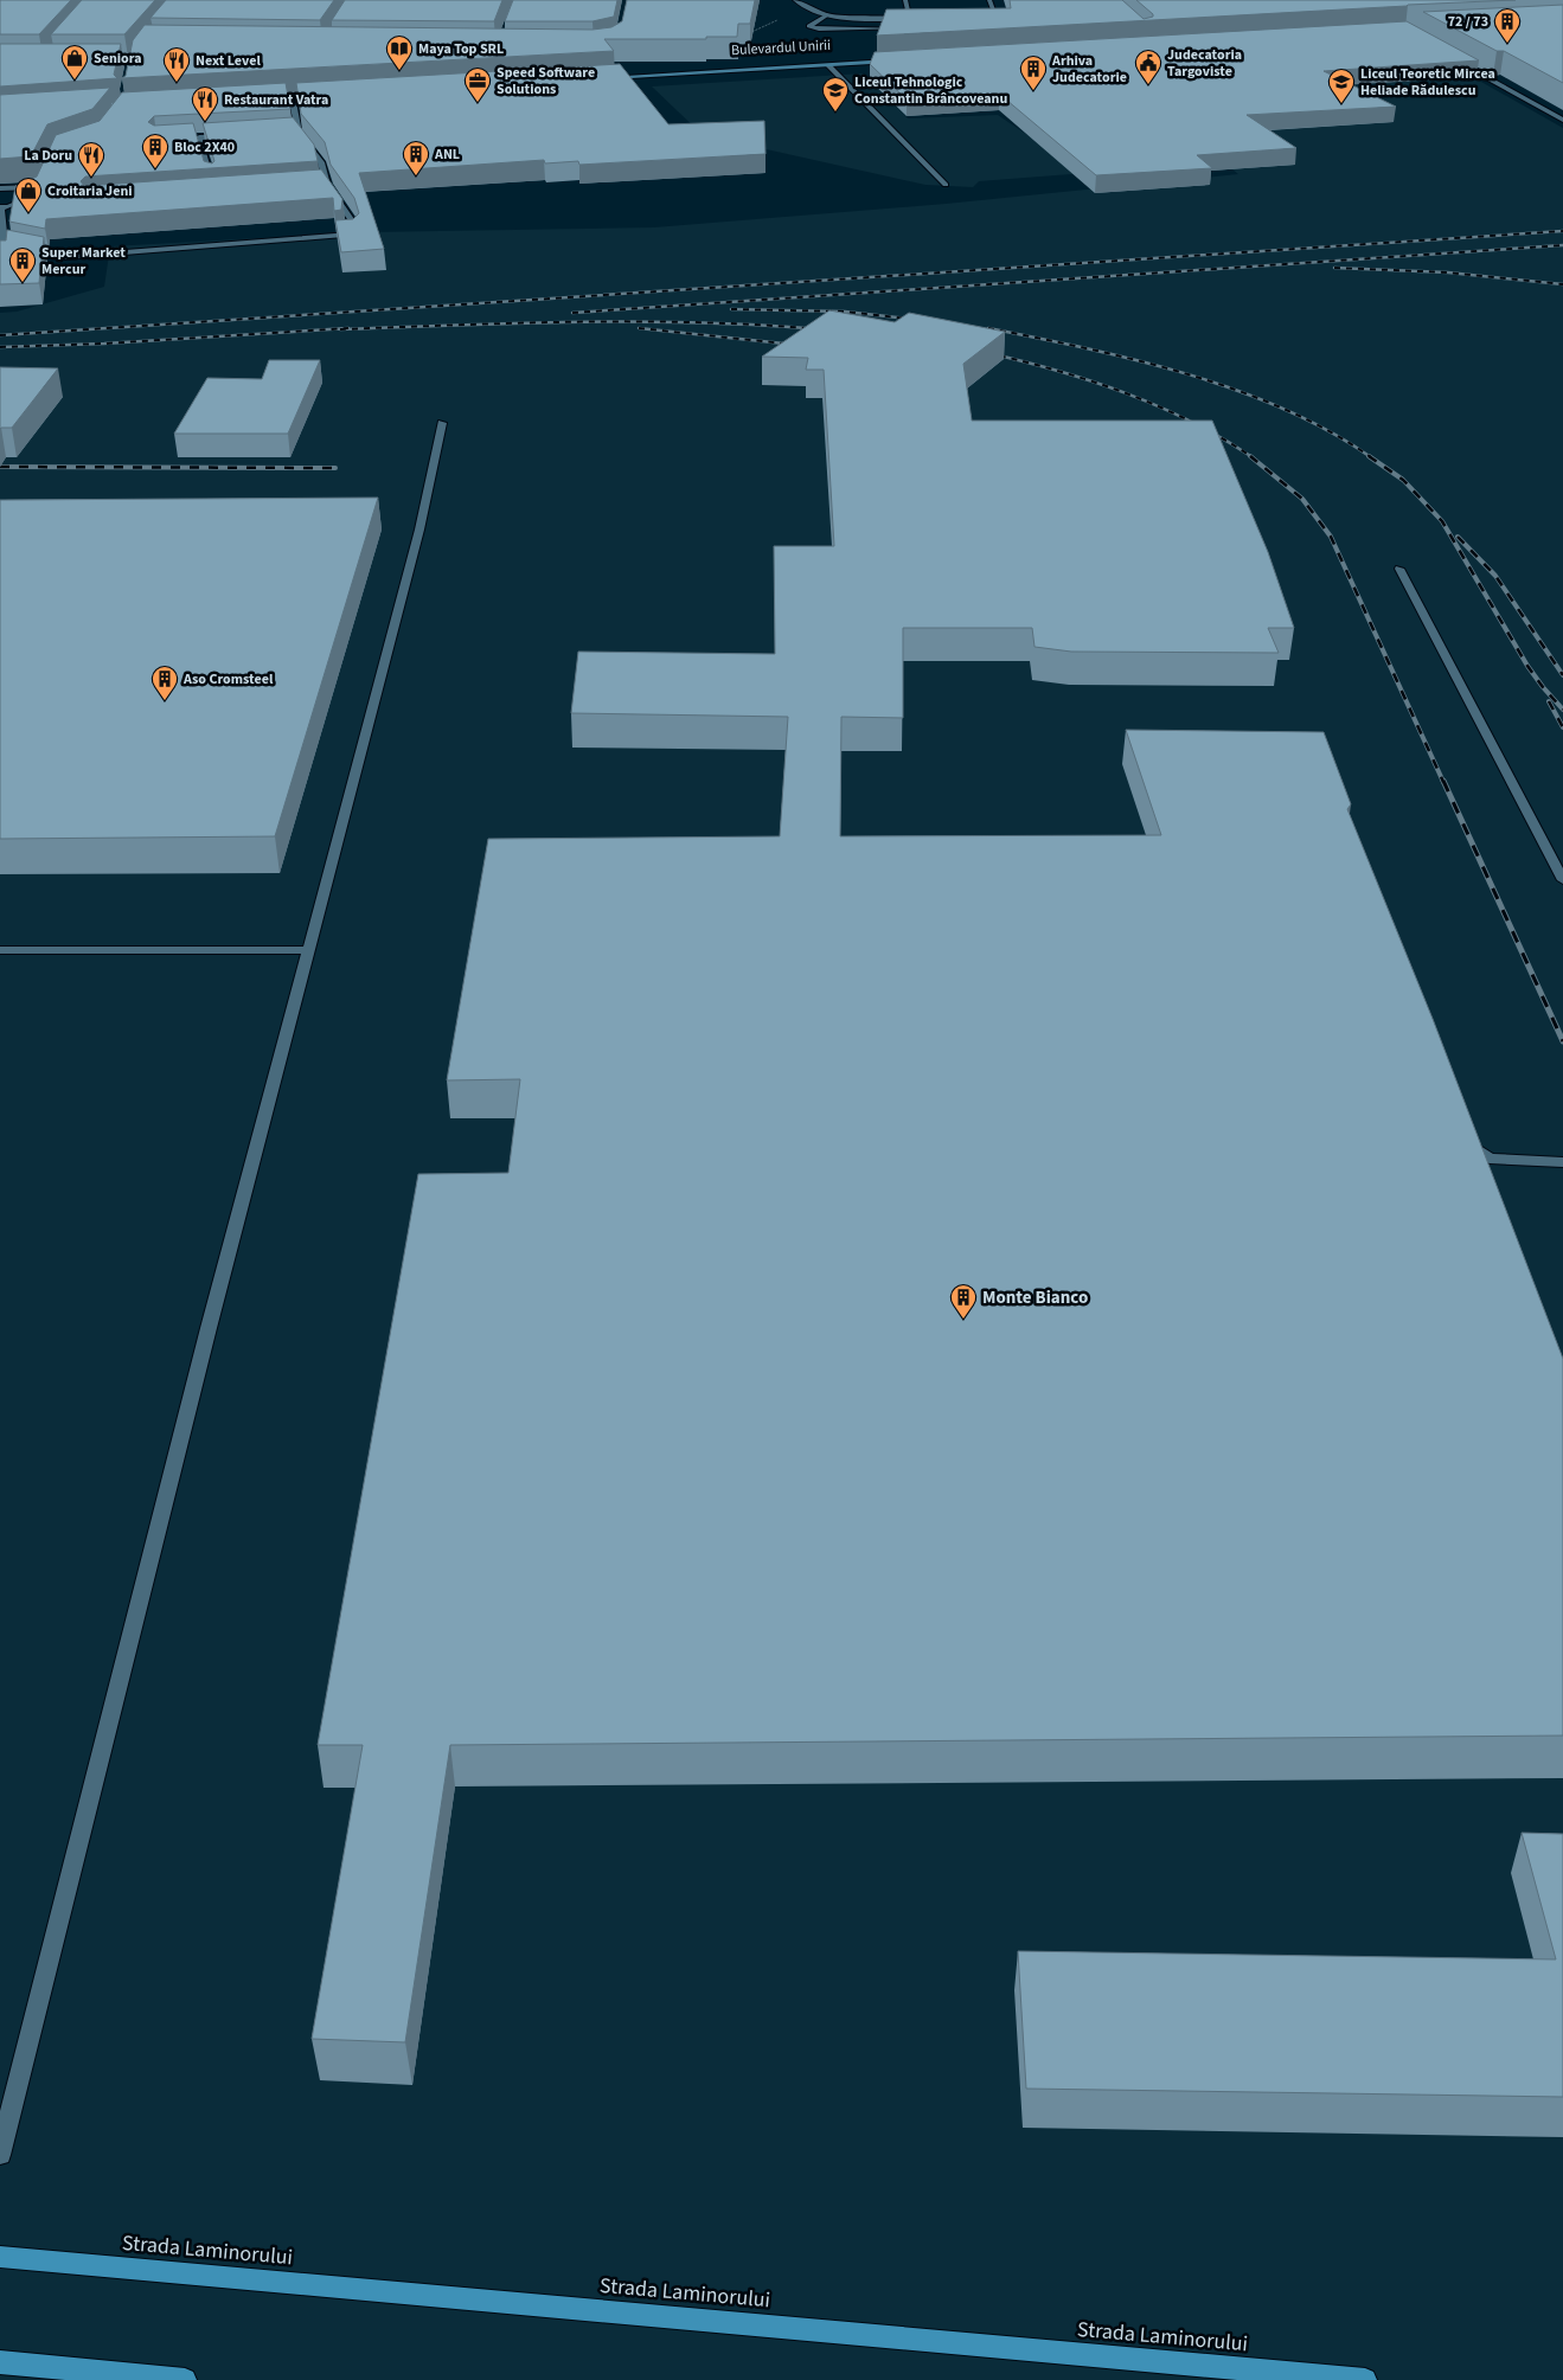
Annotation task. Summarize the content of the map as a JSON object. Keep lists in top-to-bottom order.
{
  "streets": {
    "main road": ["Bulevardul Unirii", "Strada Laminorului"]
  },
  "places": {
    "building": [
      "72 / 73",
      "Arhiva Judecatorie",
      "Bloc 2X40",
      "ANL",
      "Super Market Mercur",
      "Aso Cromsteel",
      "Monte Bianco"
    ],
    "library": ["Maya Top SRL"],
    "shop": ["Seniora", "Croitaria Jeni"],
    "restaurant": ["Next Level", "Restaurant Vatra", "La Doru"],
    "public building": ["Judecatoria Targoviste"],
    "office": ["Speed Software Solutions"],
    "school or university": ["Liceul Teoretic Mircea Heliade Rădulescu", "Liceul Tehnologic Constantin Brâncoveanu"]
  }
}
